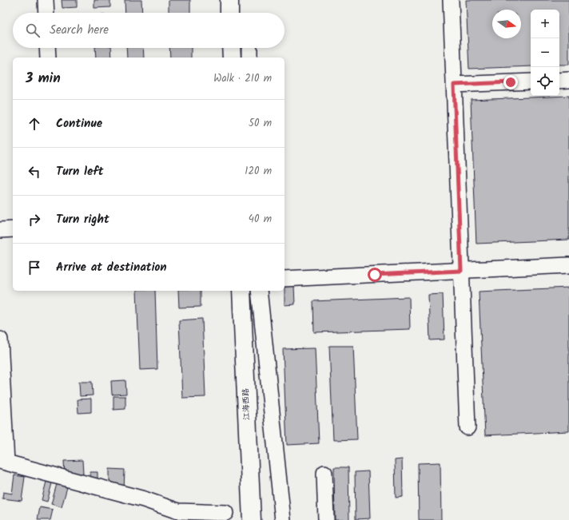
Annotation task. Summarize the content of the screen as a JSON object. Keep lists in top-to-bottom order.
{
  "streets": {
    "main road": ["江海西路"]
  },
  "north": "right",
  "page": {
    "map_buttons": ["+", "−"],
    "search": "Search here",
    "heading": ["3 min", "Walk · 210 m"],
    "list": [
      ["Continue", "50 m"],
      ["Turn left", "120 m"],
      ["Turn right", "40 m"],
      "Arrive at destination"
    ]
  }
}
